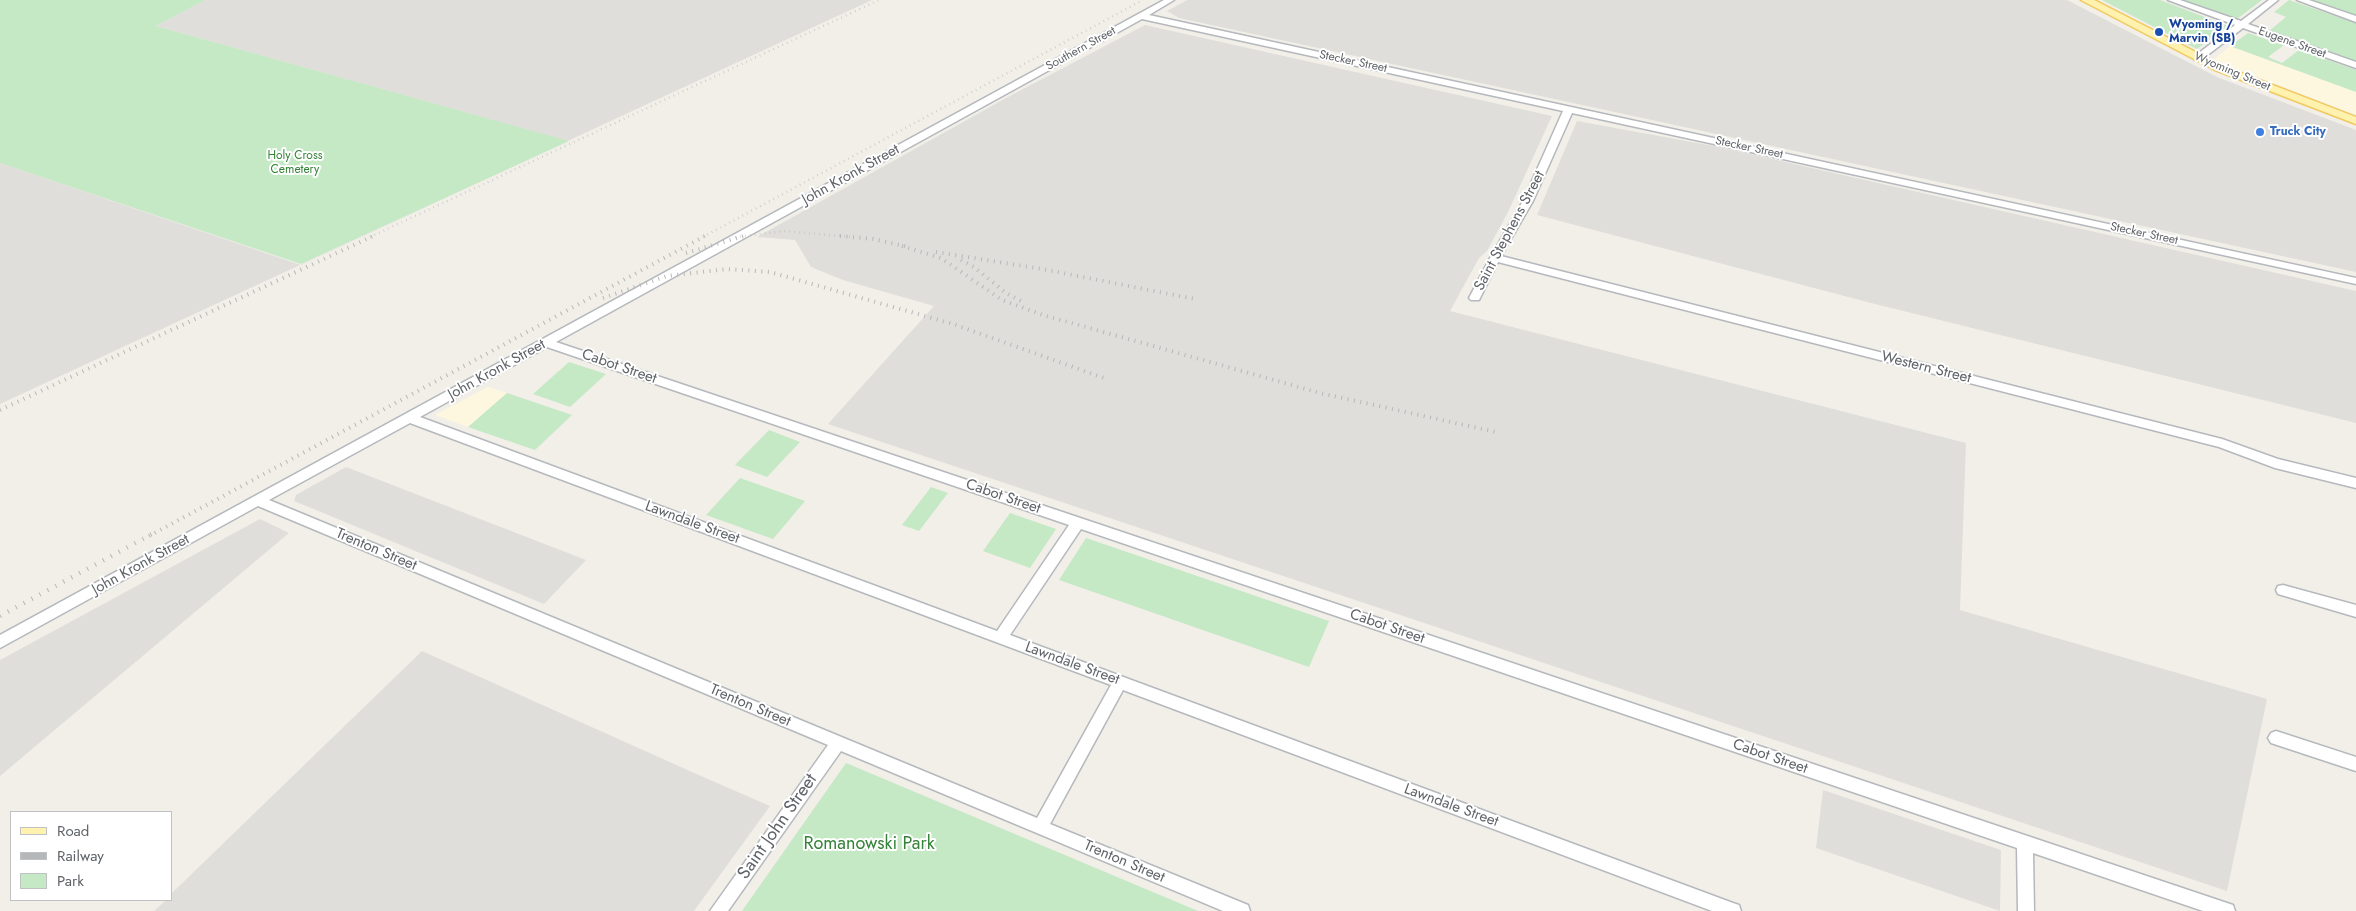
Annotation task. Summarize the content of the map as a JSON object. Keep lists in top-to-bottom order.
{
  "streets": {
    "main road": ["Wyoming Street"],
    "street": [
      "Eugene Street",
      "Southern Street",
      "Stecker Street",
      "John Kronk Street",
      "Saint Stephens Street",
      "Cabot Street",
      "Western Street",
      "Lawndale Street",
      "Trenton Street",
      "Saint John Street"
    ]
  },
  "crossings": [
    ["Southern Street", "Stecker Street"],
    ["Southern Street", "John Kronk Street"],
    ["Stecker Street", "Saint Stephens Street"],
    ["John Kronk Street", "Cabot Street"],
    ["John Kronk Street", "Lawndale Street"],
    ["John Kronk Street", "Trenton Street"],
    ["Saint Stephens Street", "Western Street"],
    ["Trenton Street", "Saint John Street"]
  ],
  "parks": ["Holy Cross Cemetery", "Romanowski Park"],
  "places": ["Wyoming / Marvin (SB)", "Truck City"],
  "legend": ["Road", "Railway", "Park"]
}
